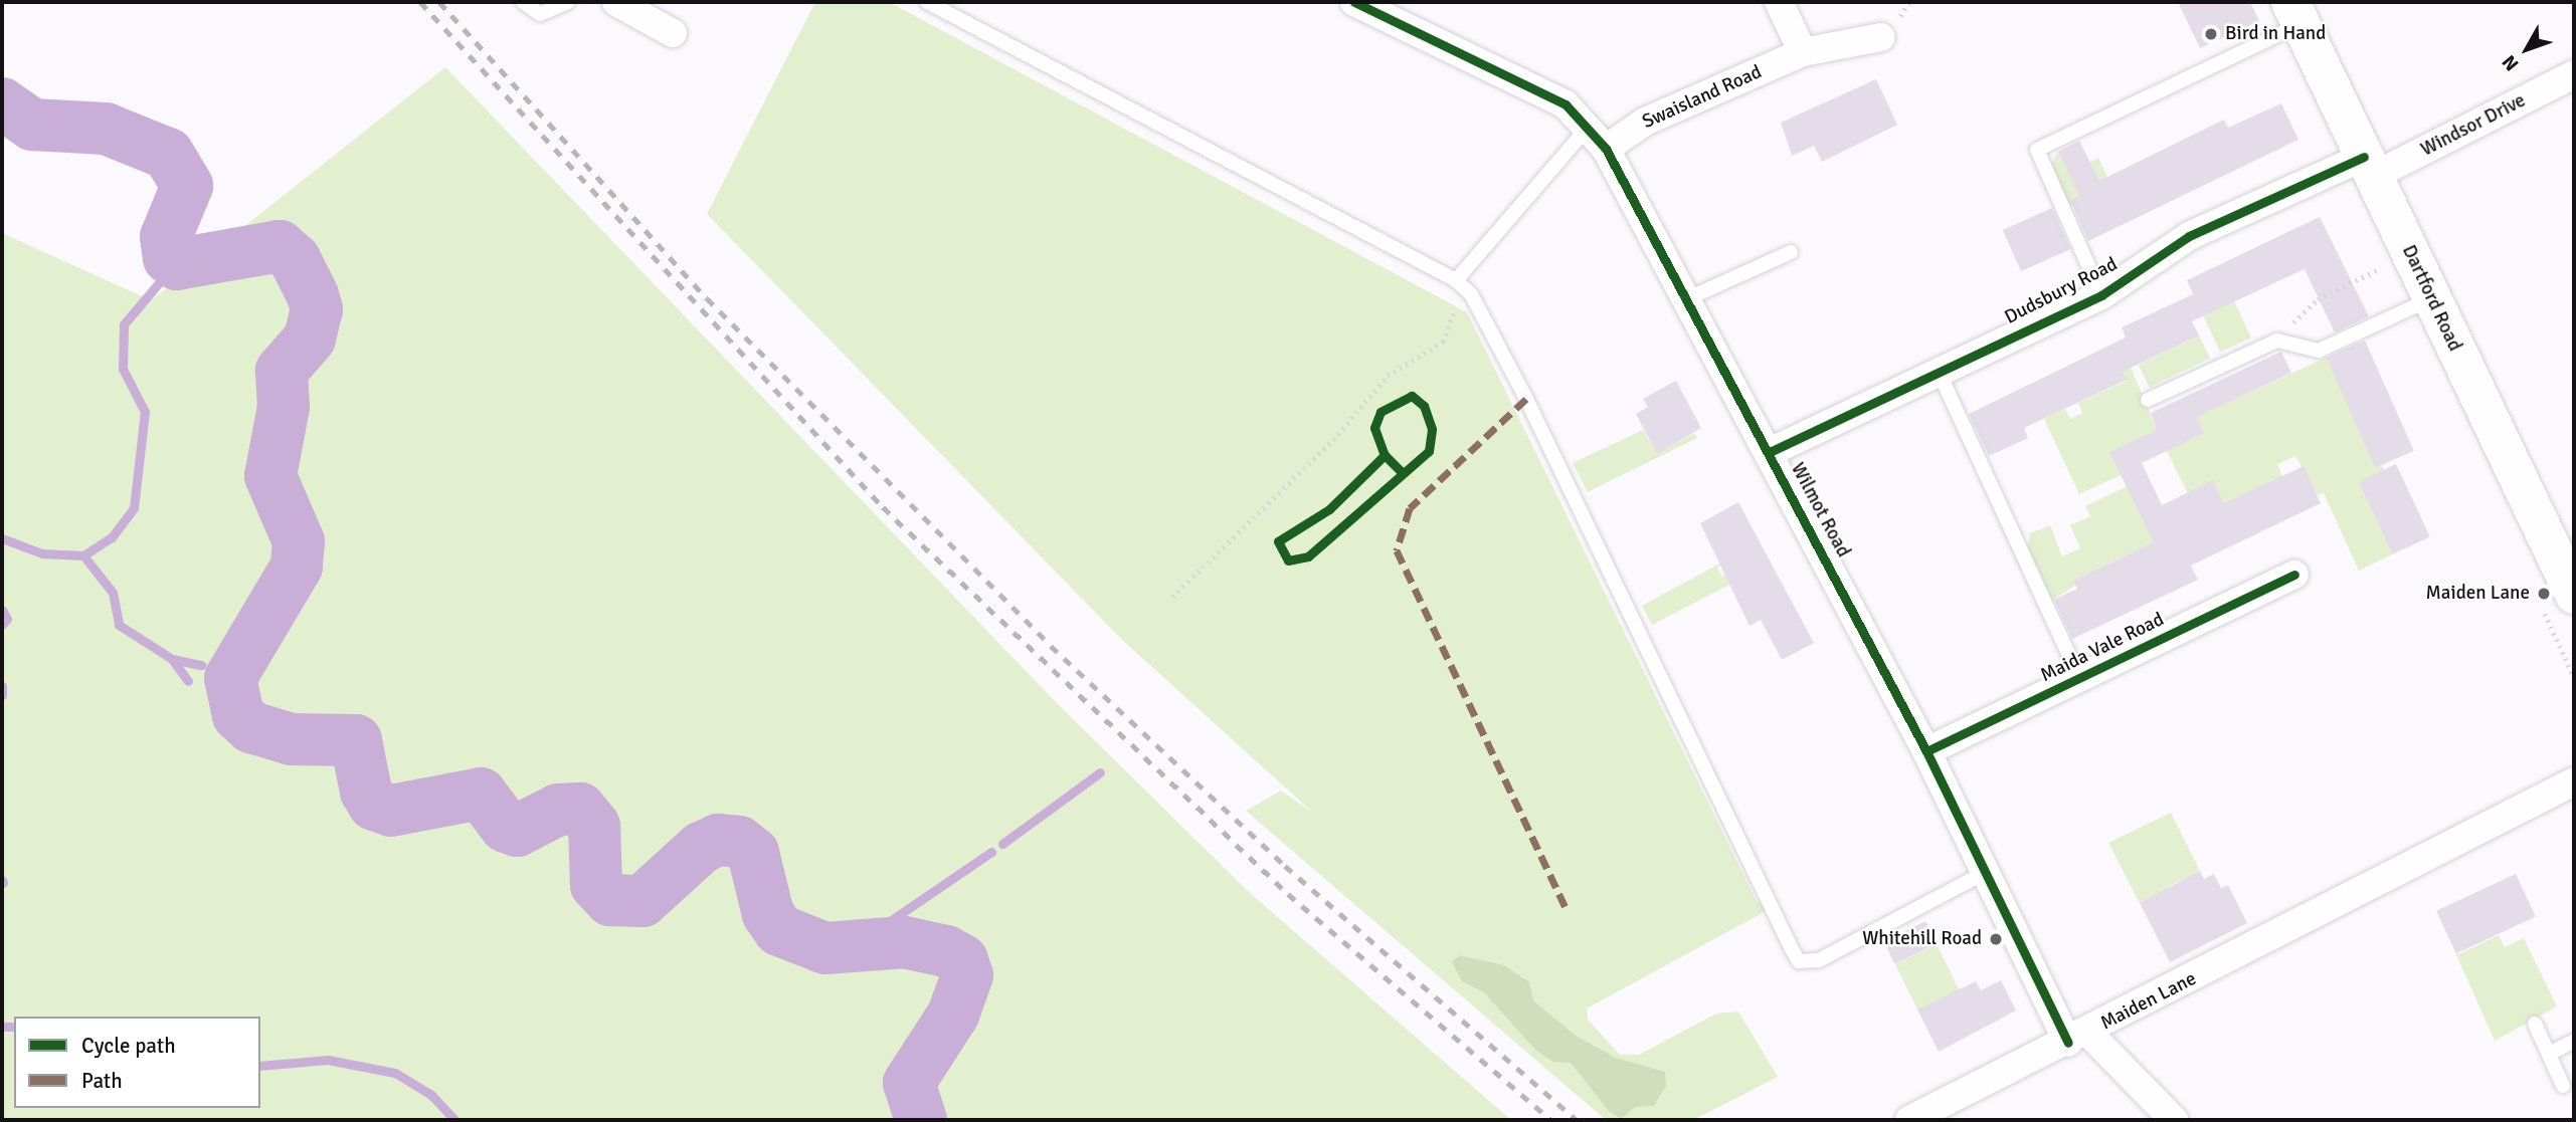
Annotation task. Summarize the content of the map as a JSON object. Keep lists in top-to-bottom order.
{
  "streets": {
    "main road": ["Dartford Road"],
    "street": [
      "Swaisland Road",
      "Windsor Drive",
      "Dudsbury Road",
      "Wilmot Road",
      "Maida Vale Road",
      "Maiden Lane"
    ]
  },
  "crossings": [
    ["Swaisland Road", "Wilmot Road"],
    ["Windsor Drive", "Dudsbury Road"],
    ["Windsor Drive", "Dartford Road"],
    ["Dudsbury Road", "Dartford Road"],
    ["Dudsbury Road", "Wilmot Road"],
    ["Wilmot Road", "Maida Vale Road"],
    ["Wilmot Road", "Maiden Lane"]
  ],
  "places": ["Bird in Hand", "Maiden Lane", "Whitehill Road"],
  "legend": ["Cycle path", "Path"],
  "north": "bottom left"
}
